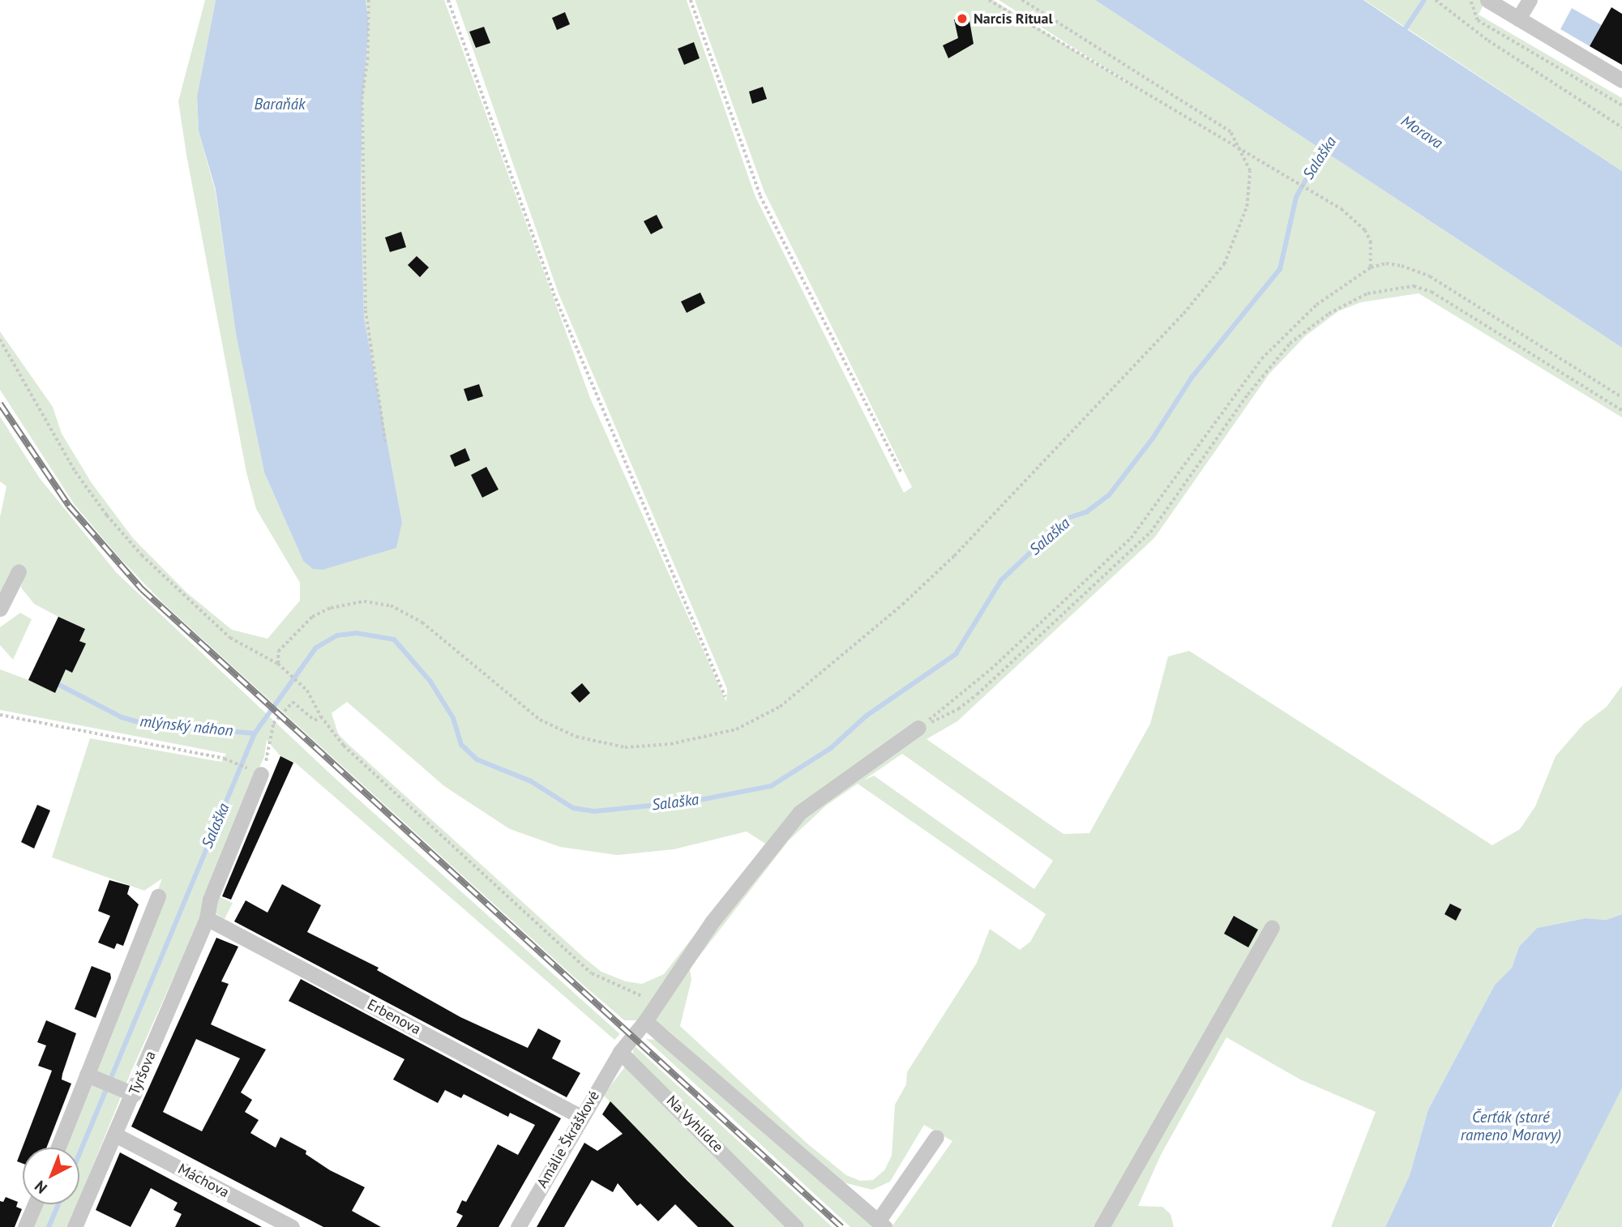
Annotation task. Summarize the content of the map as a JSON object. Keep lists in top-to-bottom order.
{
  "streets": {
    "street": [
      "Erbenova",
      "Tyršova",
      "Na Vyhlídce",
      "Amálie Škráškové",
      "Máchova"
    ]
  },
  "crossings": [
    ["Erbenova", "Tyršova"],
    ["Erbenova", "Amálie Škráškové"],
    ["Tyršova", "Máchova"],
    ["Na Vyhlídce", "Amálie Škráškové"]
  ],
  "water": [
    "Baraňák",
    "Morava",
    "Salaška",
    "mlýnský náhon",
    "Čerťák (staré rameno Moravy)"
  ],
  "places": ["Narcis Ritual"],
  "north": "bottom left"
}
